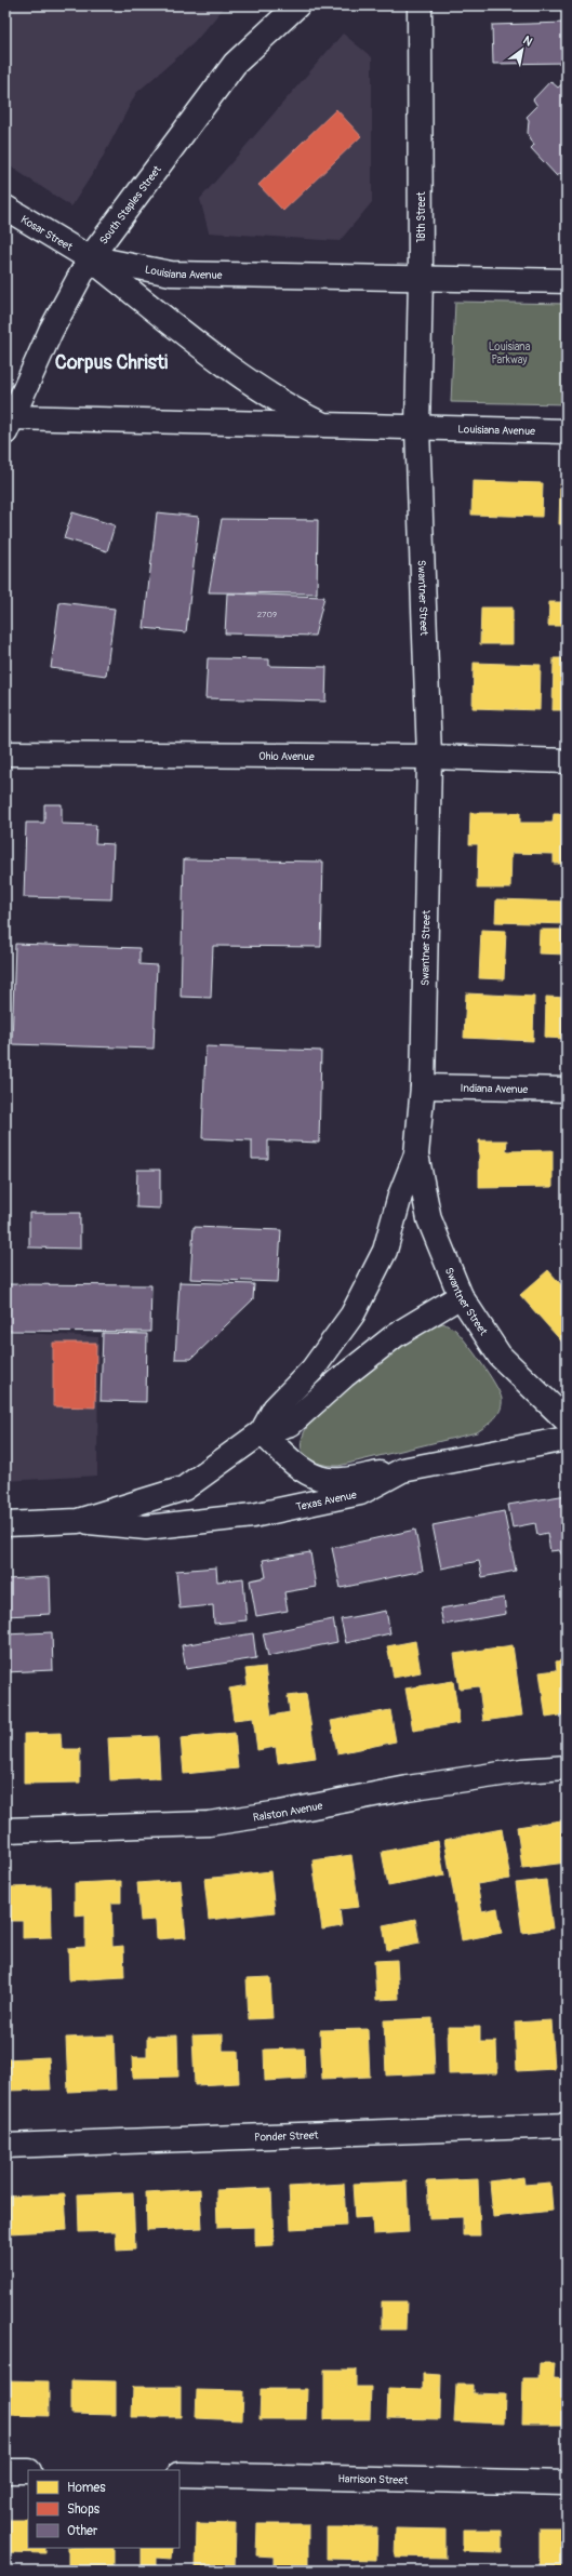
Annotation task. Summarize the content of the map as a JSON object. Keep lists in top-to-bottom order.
{
  "streets": {
    "street": [
      "South Staples Street",
      "18th Street",
      "Kosar Street",
      "Louisiana Avenue",
      "Swantner Street",
      "Ohio Avenue",
      "Indiana Avenue",
      "Texas Avenue",
      "Ralston Avenue",
      "Ponder Street",
      "Harrison Street"
    ]
  },
  "crossings": [
    ["South Staples Street", "Kosar Street"],
    ["South Staples Street", "Louisiana Avenue"],
    ["18th Street", "Louisiana Avenue"],
    ["18th Street", "Swantner Street"],
    ["Kosar Street", "Louisiana Avenue"],
    ["Louisiana Avenue", "Swantner Street"],
    ["Swantner Street", "Ohio Avenue"],
    ["Swantner Street", "Indiana Avenue"],
    ["Swantner Street", "Texas Avenue"]
  ],
  "districts": ["Corpus Christi"],
  "parks": ["Louisiana Parkway"],
  "house_numbers": ["2709"],
  "legend": ["Homes", "Shops", "Other"],
  "north": "top right"
}
